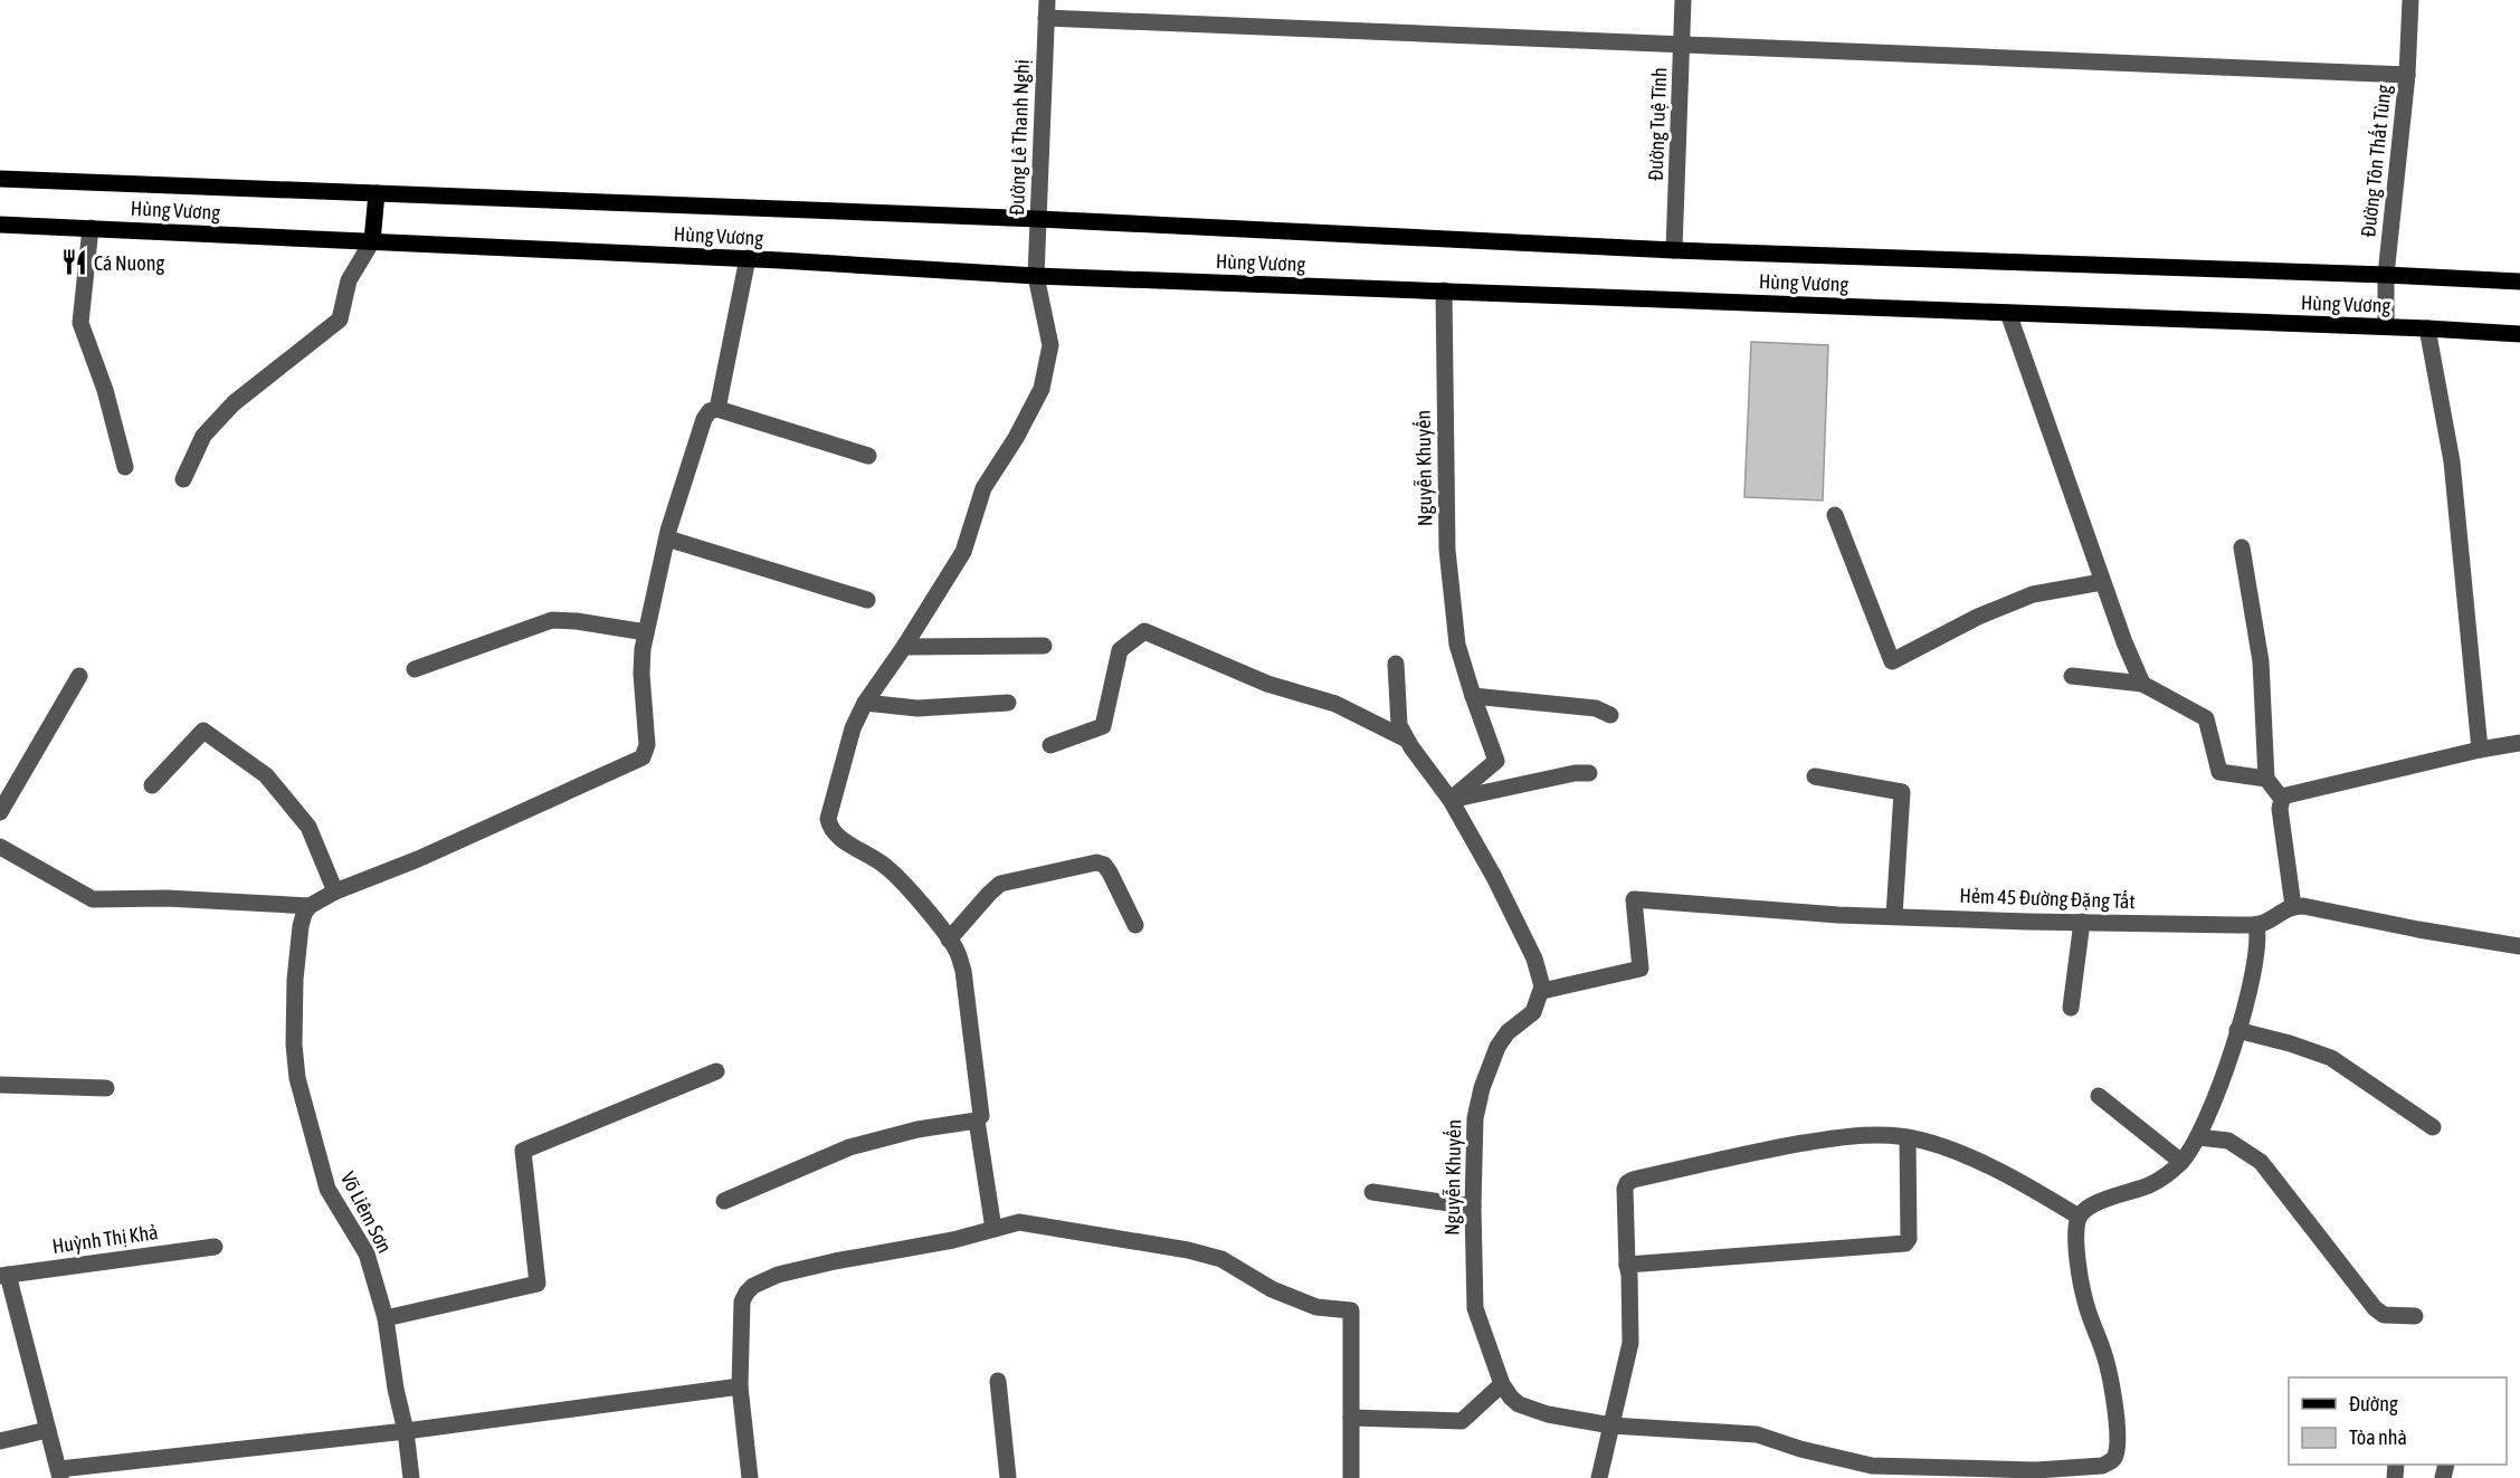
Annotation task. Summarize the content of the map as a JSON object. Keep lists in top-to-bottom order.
{
  "streets": {
    "main road": ["Hùng Vương"],
    "street": [
      "Đường Tuệ Tĩnh",
      "Đường Lê Thanh Nghị",
      "Đường Tôn Thất Tùng",
      "Nguyễn Khuyến",
      "Hẻm 45 Đường Đặng Tất",
      "Võ Liêm Sơn",
      "Huỳnh Thị Khả"
    ]
  },
  "crossings": [
    ["Đường Tuệ Tĩnh", "Hùng Vương"],
    ["Đường Lê Thanh Nghị", "Hùng Vương"],
    ["Đường Tôn Thất Tùng", "Hùng Vương"],
    ["Hùng Vương", "Nguyễn Khuyến"],
    ["Nguyễn Khuyến", "Hẻm 45 Đường Đặng Tất"]
  ],
  "places": {
    "restaurant": ["Cá Nuong"]
  },
  "legend": ["Đường", "Tòa nhà"]
}
